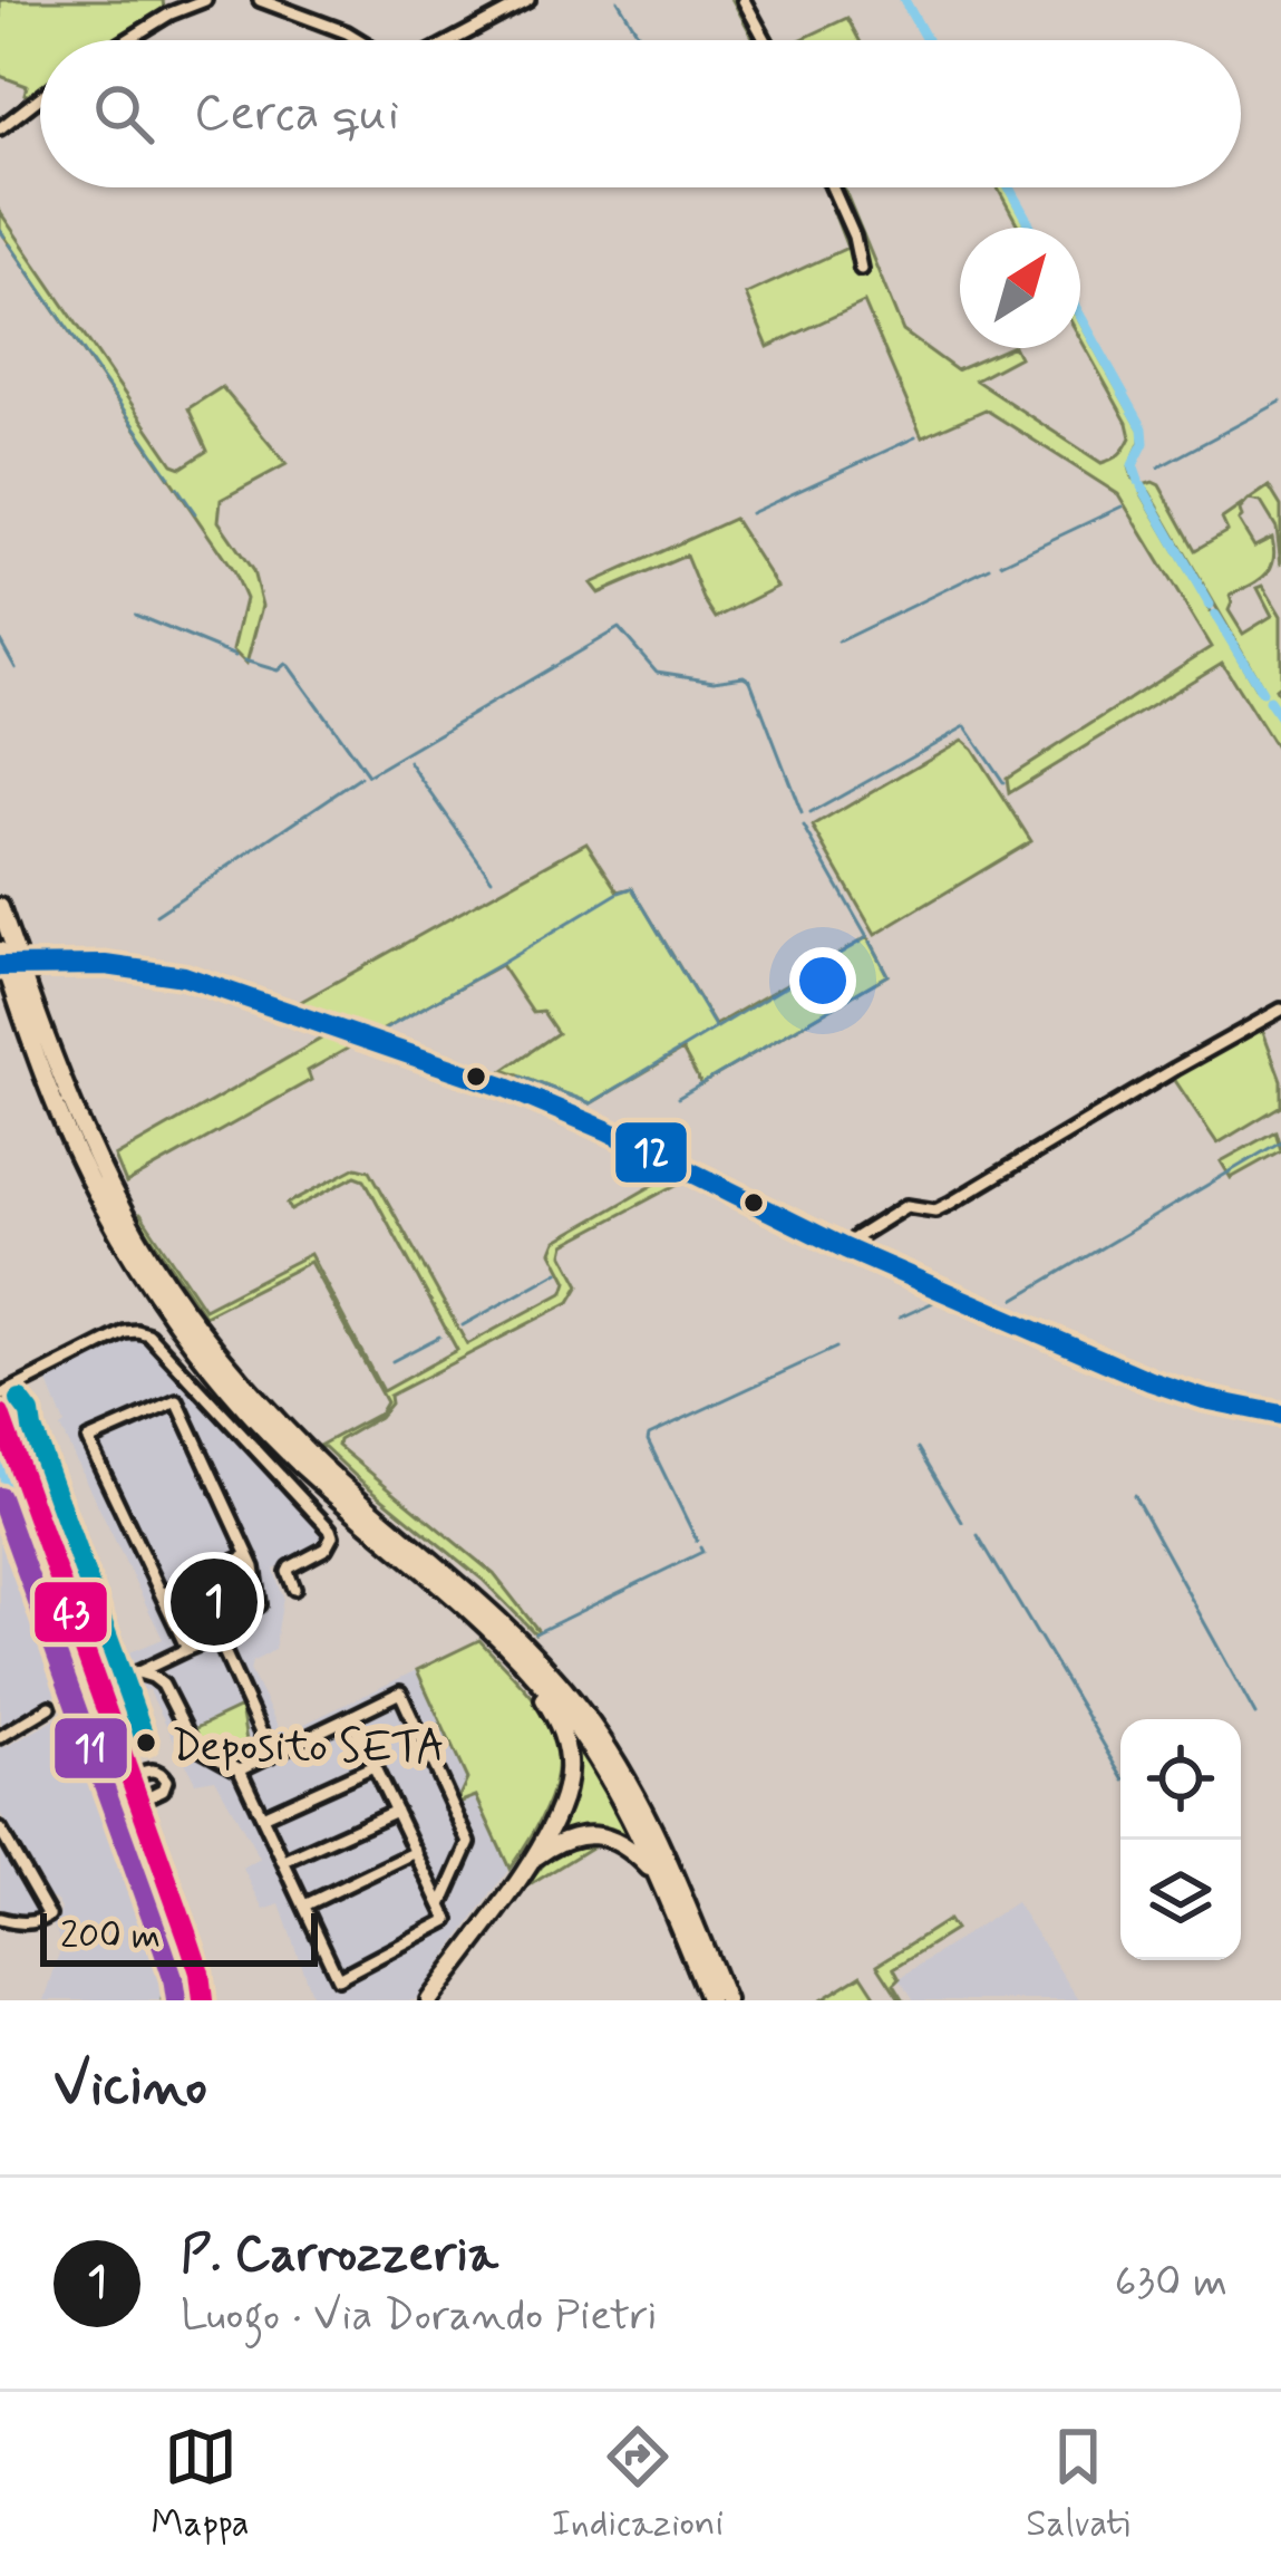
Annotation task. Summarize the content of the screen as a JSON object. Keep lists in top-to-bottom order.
{
  "places": ["Deposito SETA"],
  "lines": ["transit line 12", "transit line 43", "transit line 11"],
  "scale_bar": "200 m",
  "north": "top right",
  "page": {
    "search": "Cerca qui",
    "pins": "1",
    "scale": "200 m",
    "heading": "Vicino",
    "list": [
      {
        "mark": "1",
        "name": "P. Carrozzeria",
        "note": "Luogo · Via Dorando Pietri",
        "value": "630 m"
      }
    ],
    "nav": ["Mappa", "Indicazioni", "Salvati"]
  }
}
